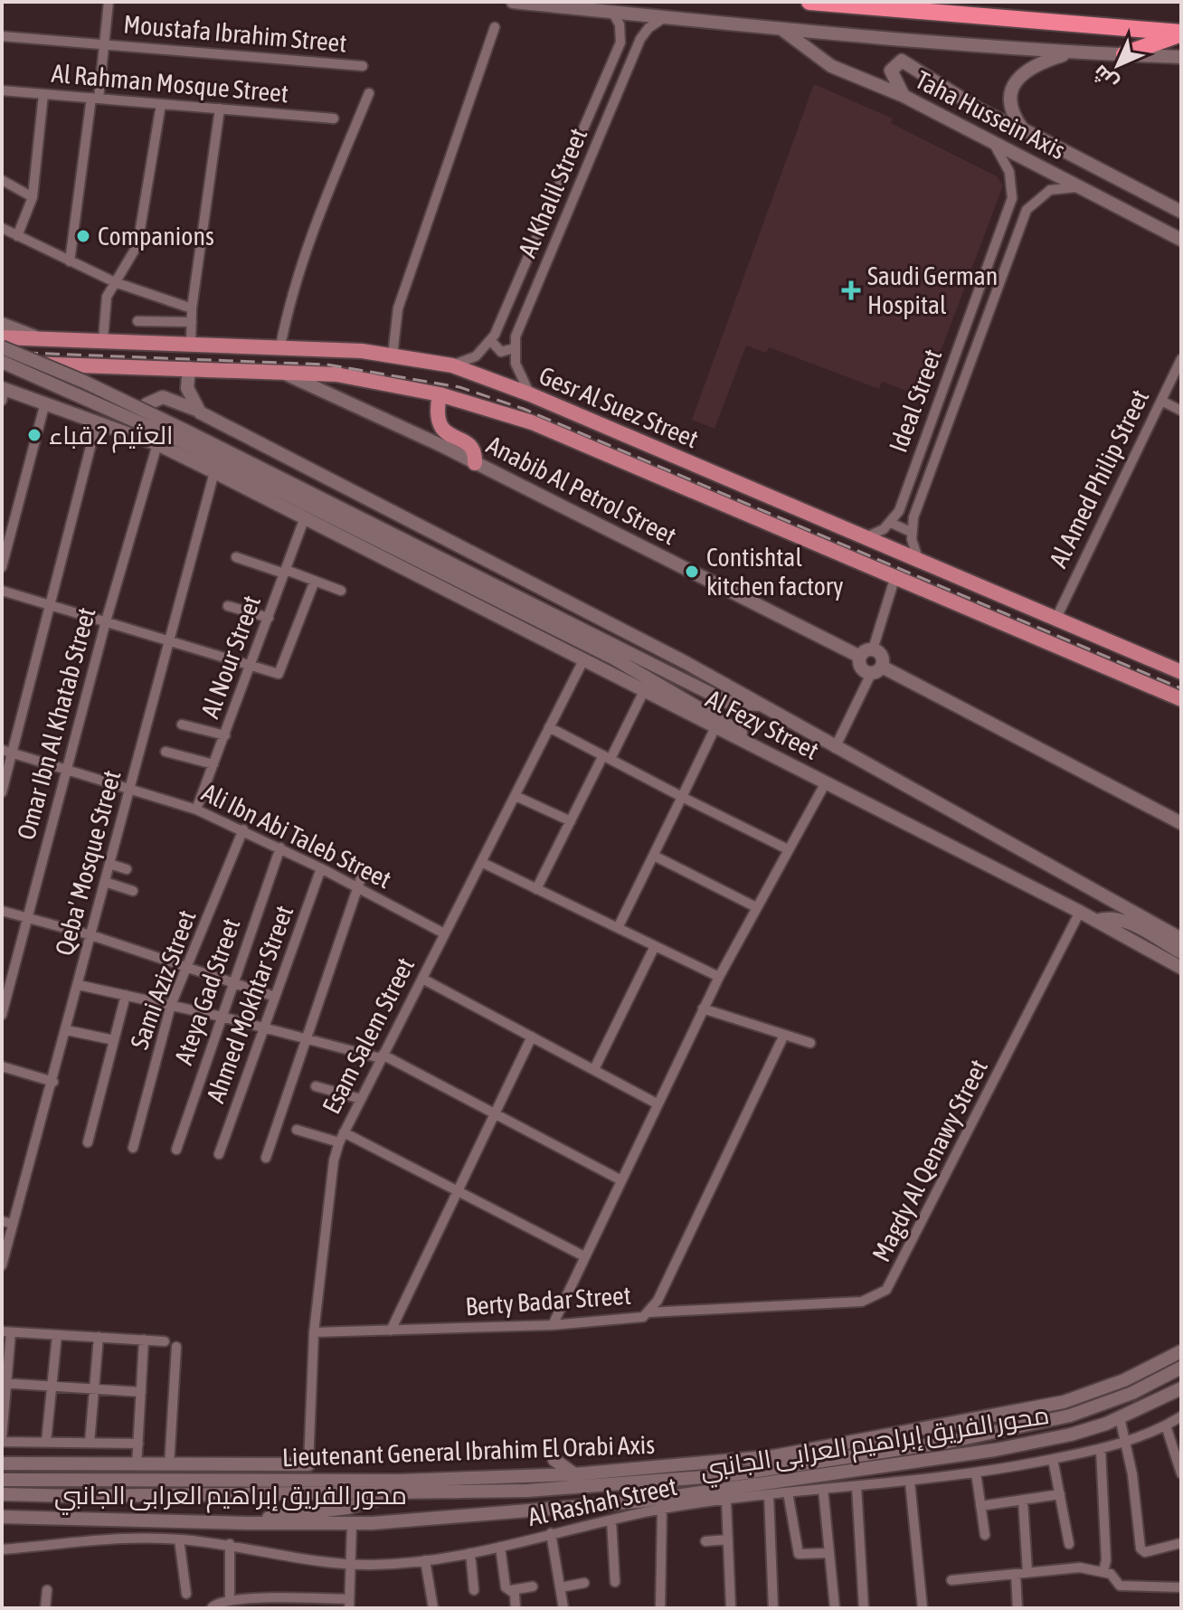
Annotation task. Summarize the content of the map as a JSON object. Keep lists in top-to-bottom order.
{
  "streets": {
    "main road": [
      "Taha Hussein Axis",
      "Gesr Al Suez Street",
      "Anabib Al Petrol Street",
      "Al Fezy Street",
      "محور الفريق إبراهيم العرابى الجانبي",
      "Lieutenant General Ibrahim El Orabi Axis"
    ],
    "street": [
      "Moustafa Ibrahim Street",
      "Al Rahman Mosque Street",
      "Al Khalil Street",
      "Ideal Street",
      "Al Amed Philip Street",
      "Al Nour Street",
      "Omar Ibn Al Khatab Street",
      "Ali Ibn Abi Taleb Street",
      "Qeba' Mosque Street",
      "Sami Aziz Street",
      "Ateya Gad Street",
      "Ahmed Mokhtar Street",
      "Esam Salem Street",
      "Magdy Al Qenawy Street",
      "Berty Badar Street",
      "Al Rashah Street"
    ]
  },
  "crossings": [
    ["Taha Hussein Axis", "Ideal Street"],
    ["Gesr Al Suez Street", "Al Amed Philip Street"],
    ["Gesr Al Suez Street", "Anabib Al Petrol Street"],
    ["Al Nour Street", "Al Fezy Street"],
    ["Al Nour Street", "Ali Ibn Abi Taleb Street"],
    ["Omar Ibn Al Khatab Street", "Al Fezy Street"],
    ["Omar Ibn Al Khatab Street", "Ali Ibn Abi Taleb Street"],
    ["Al Fezy Street", "Qeba' Mosque Street"],
    ["Al Fezy Street", "Esam Salem Street"],
    ["Al Fezy Street", "Berty Badar Street"],
    ["Ali Ibn Abi Taleb Street", "Qeba' Mosque Street"],
    ["Ali Ibn Abi Taleb Street", "Sami Aziz Street"],
    ["Ali Ibn Abi Taleb Street", "Ateya Gad Street"],
    ["Ali Ibn Abi Taleb Street", "Ahmed Mokhtar Street"],
    ["Ali Ibn Abi Taleb Street", "Esam Salem Street"],
    ["Esam Salem Street", "Berty Badar Street"],
    ["Esam Salem Street", "محور الفريق إبراهيم العرابى الجانبي"],
    ["Magdy Al Qenawy Street", "Berty Badar Street"]
  ],
  "places": {
    "other": ["Companions", "العثيم 2 قباء", "Contishtal kitchen factory"],
    "health": ["Saudi German Hospital"]
  },
  "north": "bottom left"
}
